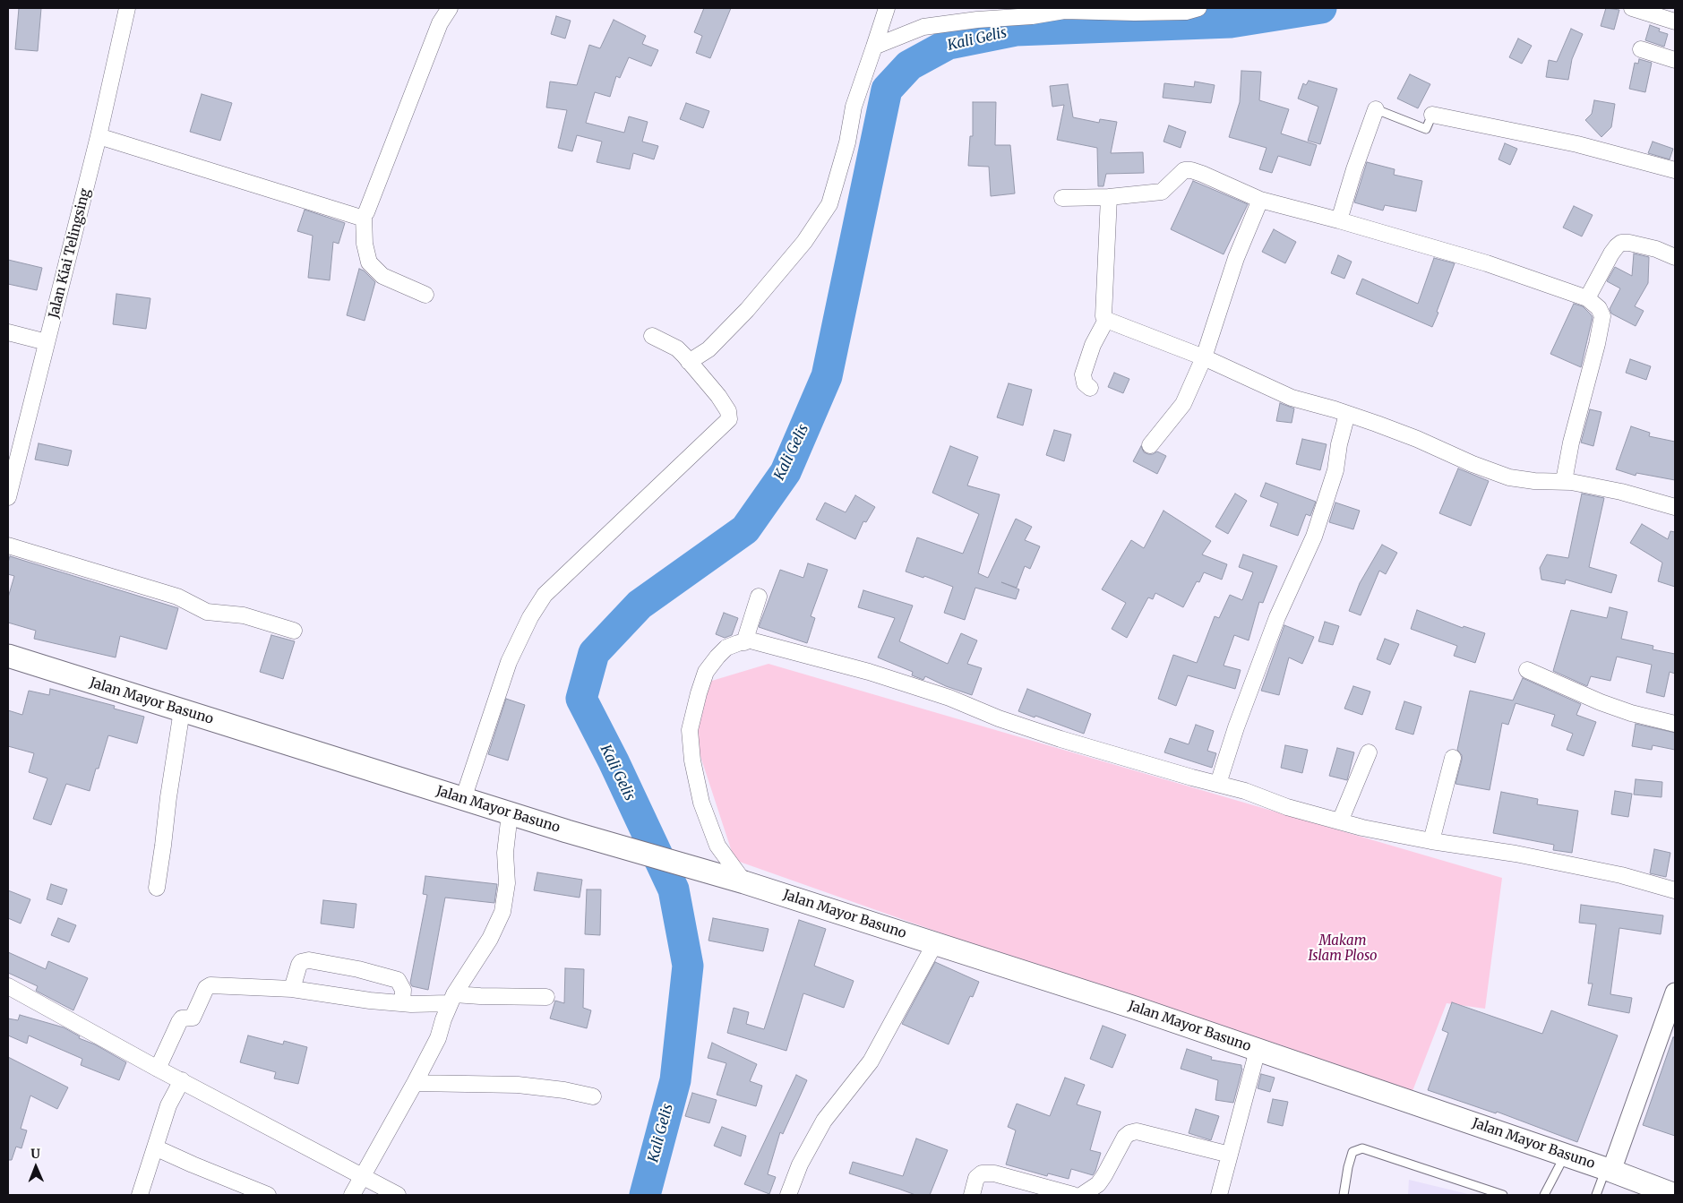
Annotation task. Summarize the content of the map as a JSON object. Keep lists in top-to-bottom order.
{
  "streets": {
    "main road": ["Jalan Mayor Basuno"],
    "street": ["Jalan Kiai Telingsing"]
  },
  "water": ["Kali Gelis"],
  "parks": ["Makam Islam Ploso"],
  "north": "top"
}
